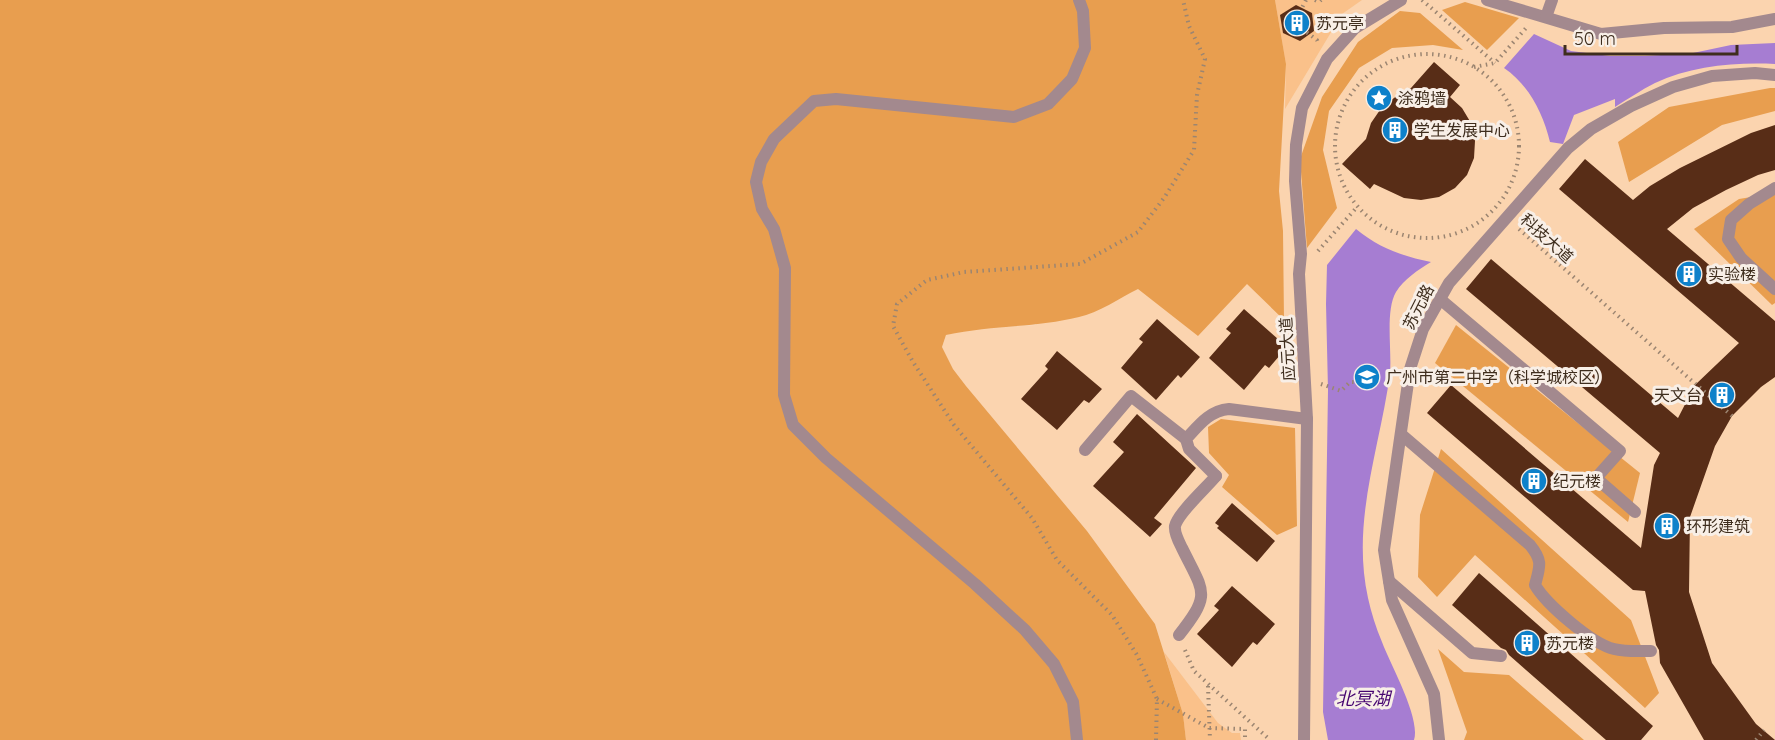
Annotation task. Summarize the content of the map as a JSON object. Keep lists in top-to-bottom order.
{
  "streets": {
    "street": ["苏元路", "应元大道"],
    "path": ["科技大道"]
  },
  "crossings": [
    ["科技大道", "苏元路"]
  ],
  "water": ["北冥湖"],
  "places": {
    "building": [
      "苏元亭",
      "学生发展中心",
      "实验楼",
      "天文台",
      "纪元楼",
      "环形建筑",
      "苏元楼"
    ],
    "place": ["涂鸦墙"],
    "school or university": ["广州市第二中学（科学城校区）"]
  },
  "scale_bar": "50 m"
}
